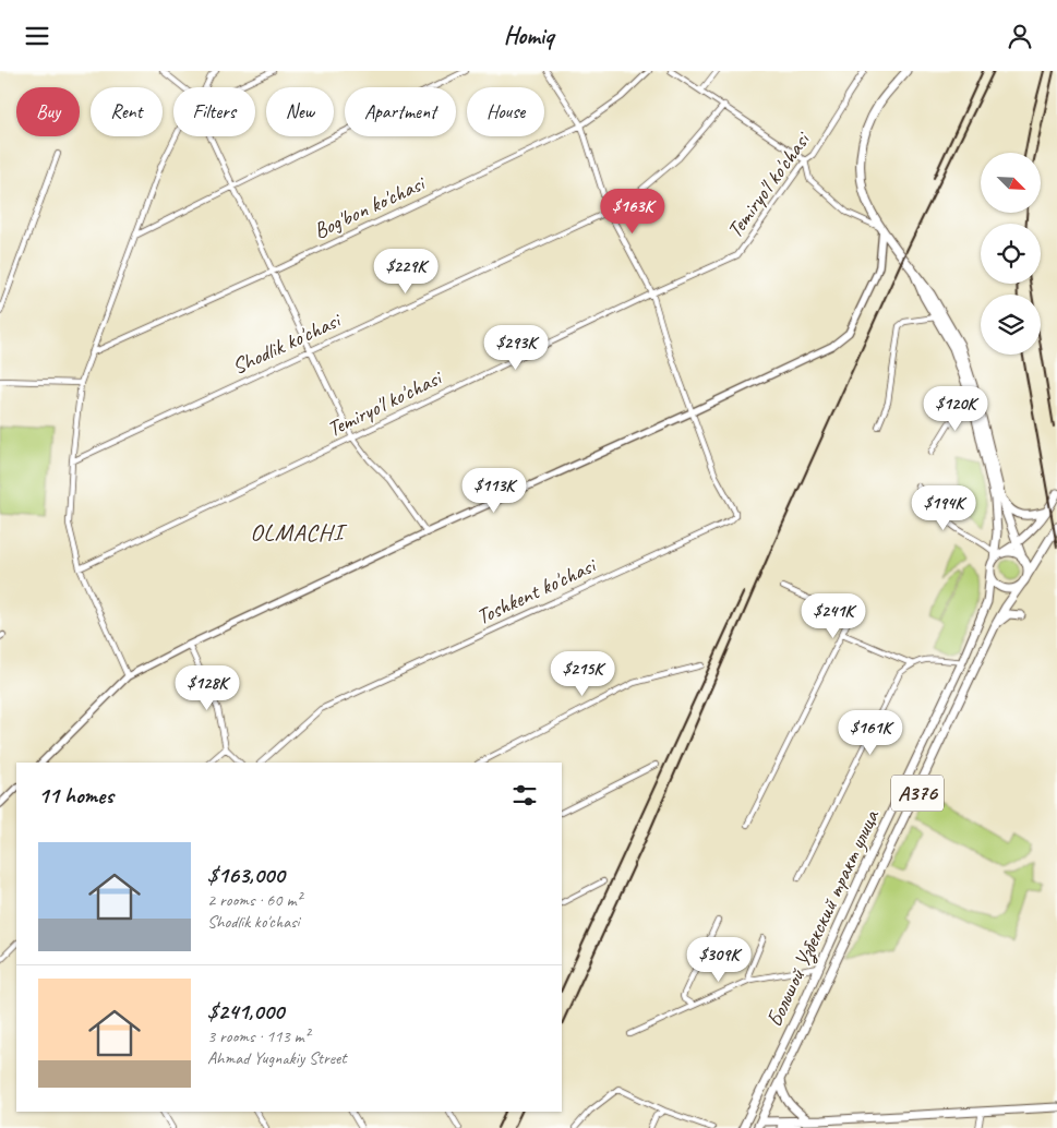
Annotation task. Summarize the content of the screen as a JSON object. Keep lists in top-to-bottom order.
{
  "streets": {
    "main road": ["A376", "Большой Узбекский тракт улица"],
    "street": [
      "Temiryo'l ko'chasi",
      "Bog'bon ko'chasi",
      "Shodlik ko'chasi",
      "Toshkent ko'chasi"
    ]
  },
  "districts": ["OLMACHI"],
  "north": "bottom right",
  "page": {
    "header": "Homiq",
    "chip": [
      "Buy",
      "Rent",
      "Filters",
      "New",
      "Apartment",
      "House"
    ],
    "price": [
      "$163K",
      "$229K",
      "$293K",
      "$120K",
      "$113K",
      "$194K",
      "$241K",
      "$215K",
      "$128K",
      "$161K",
      "$309K"
    ],
    "heading": "11 homes",
    "list": [
      {
        "name": "$163,000",
        "note": "2 rooms · 60 m² · Shodlik ko'chasi"
      },
      {
        "name": "$241,000",
        "note": "3 rooms · 113 m² · Ahmad Yugnakiy Street"
      }
    ]
  }
}
